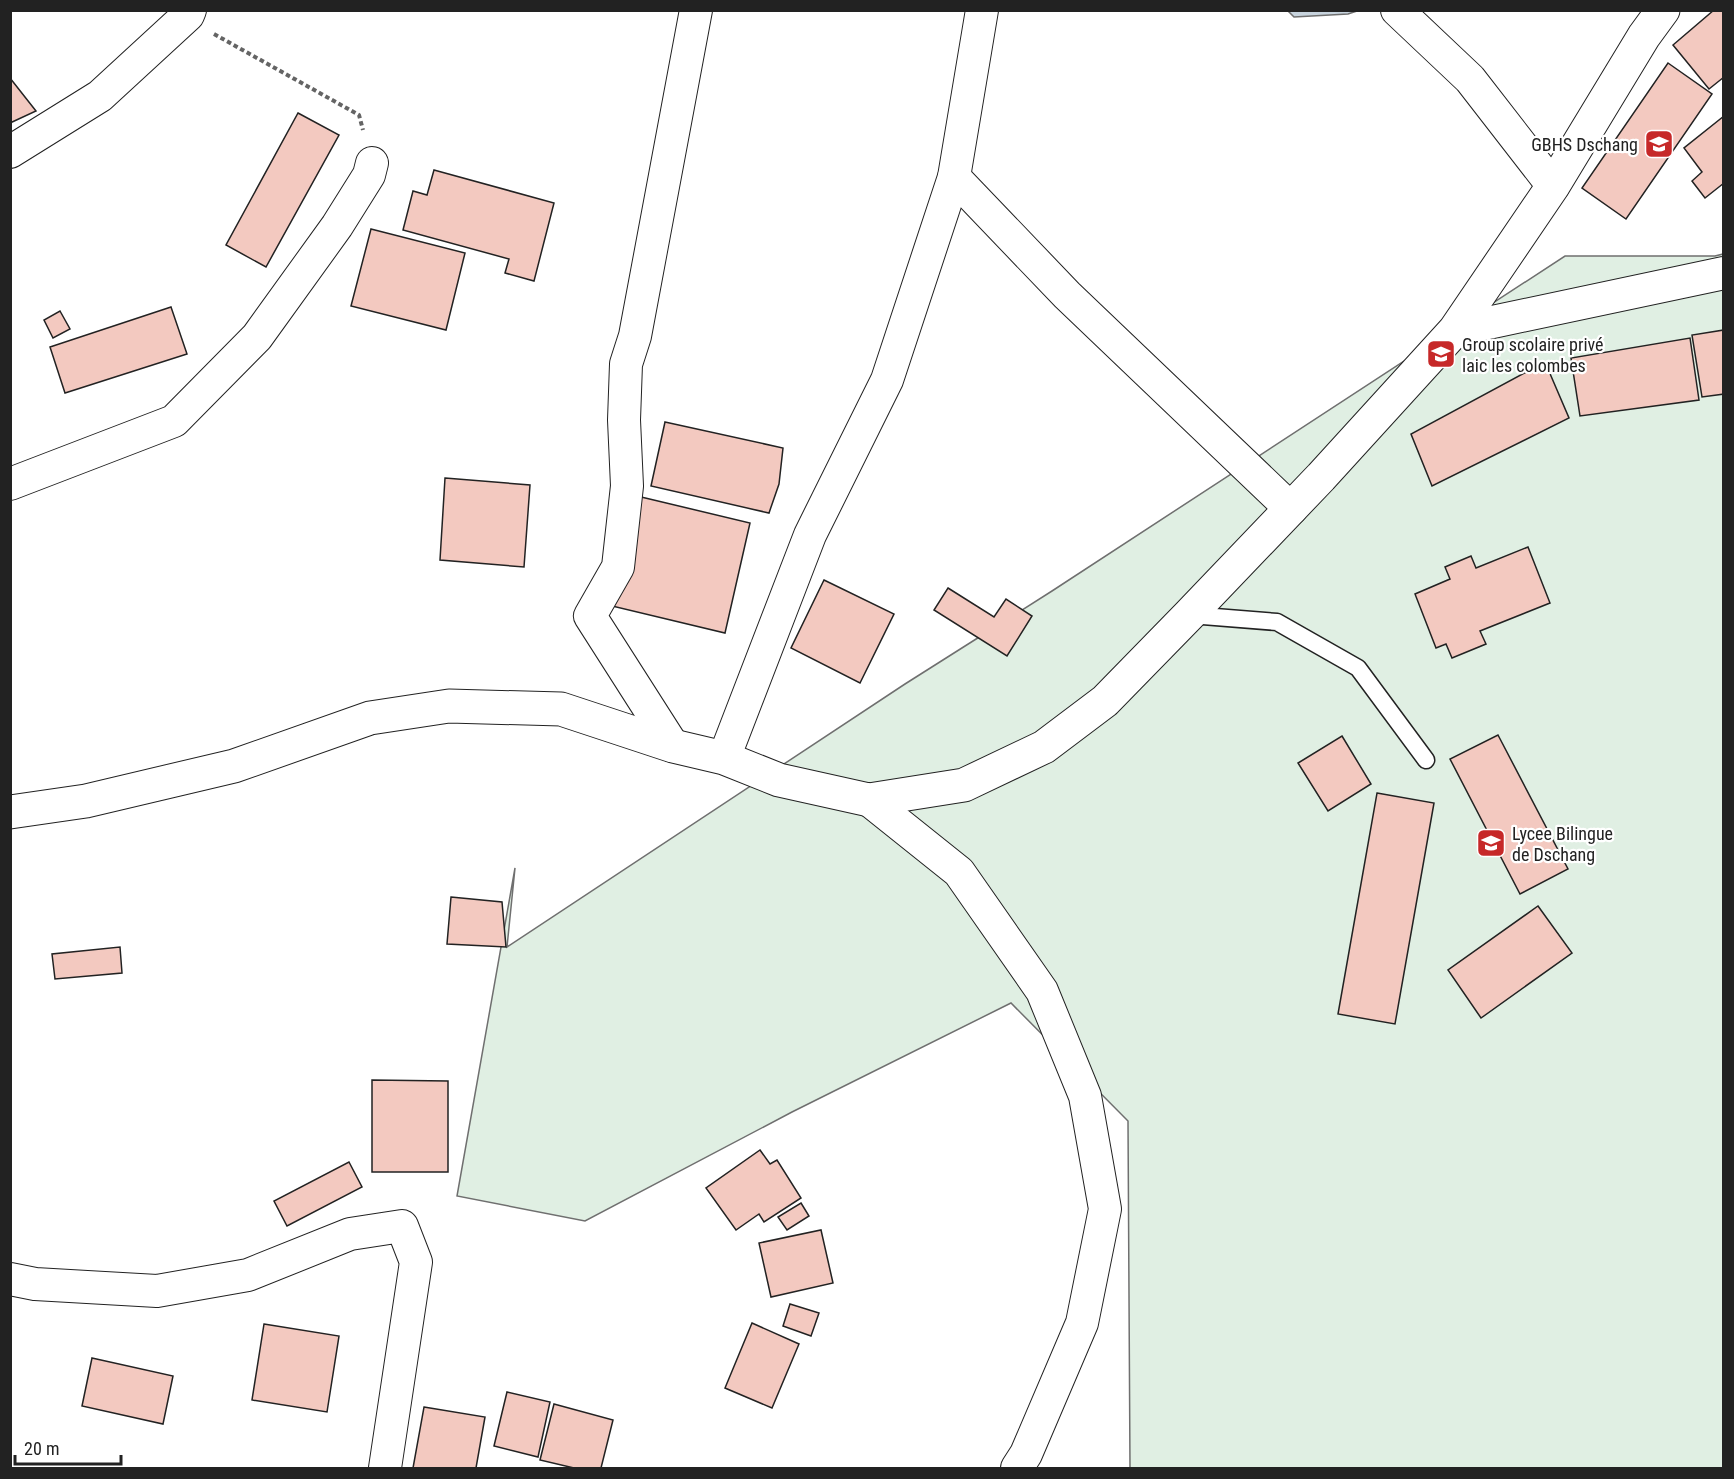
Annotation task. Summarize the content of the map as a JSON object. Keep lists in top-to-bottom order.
{
  "places": {
    "school or university": ["GBHS Dschang", "Group scolaire privé laic les colombes", "Lycee Bilingue de Dschang"]
  },
  "scale_bar": "20 m"
}
